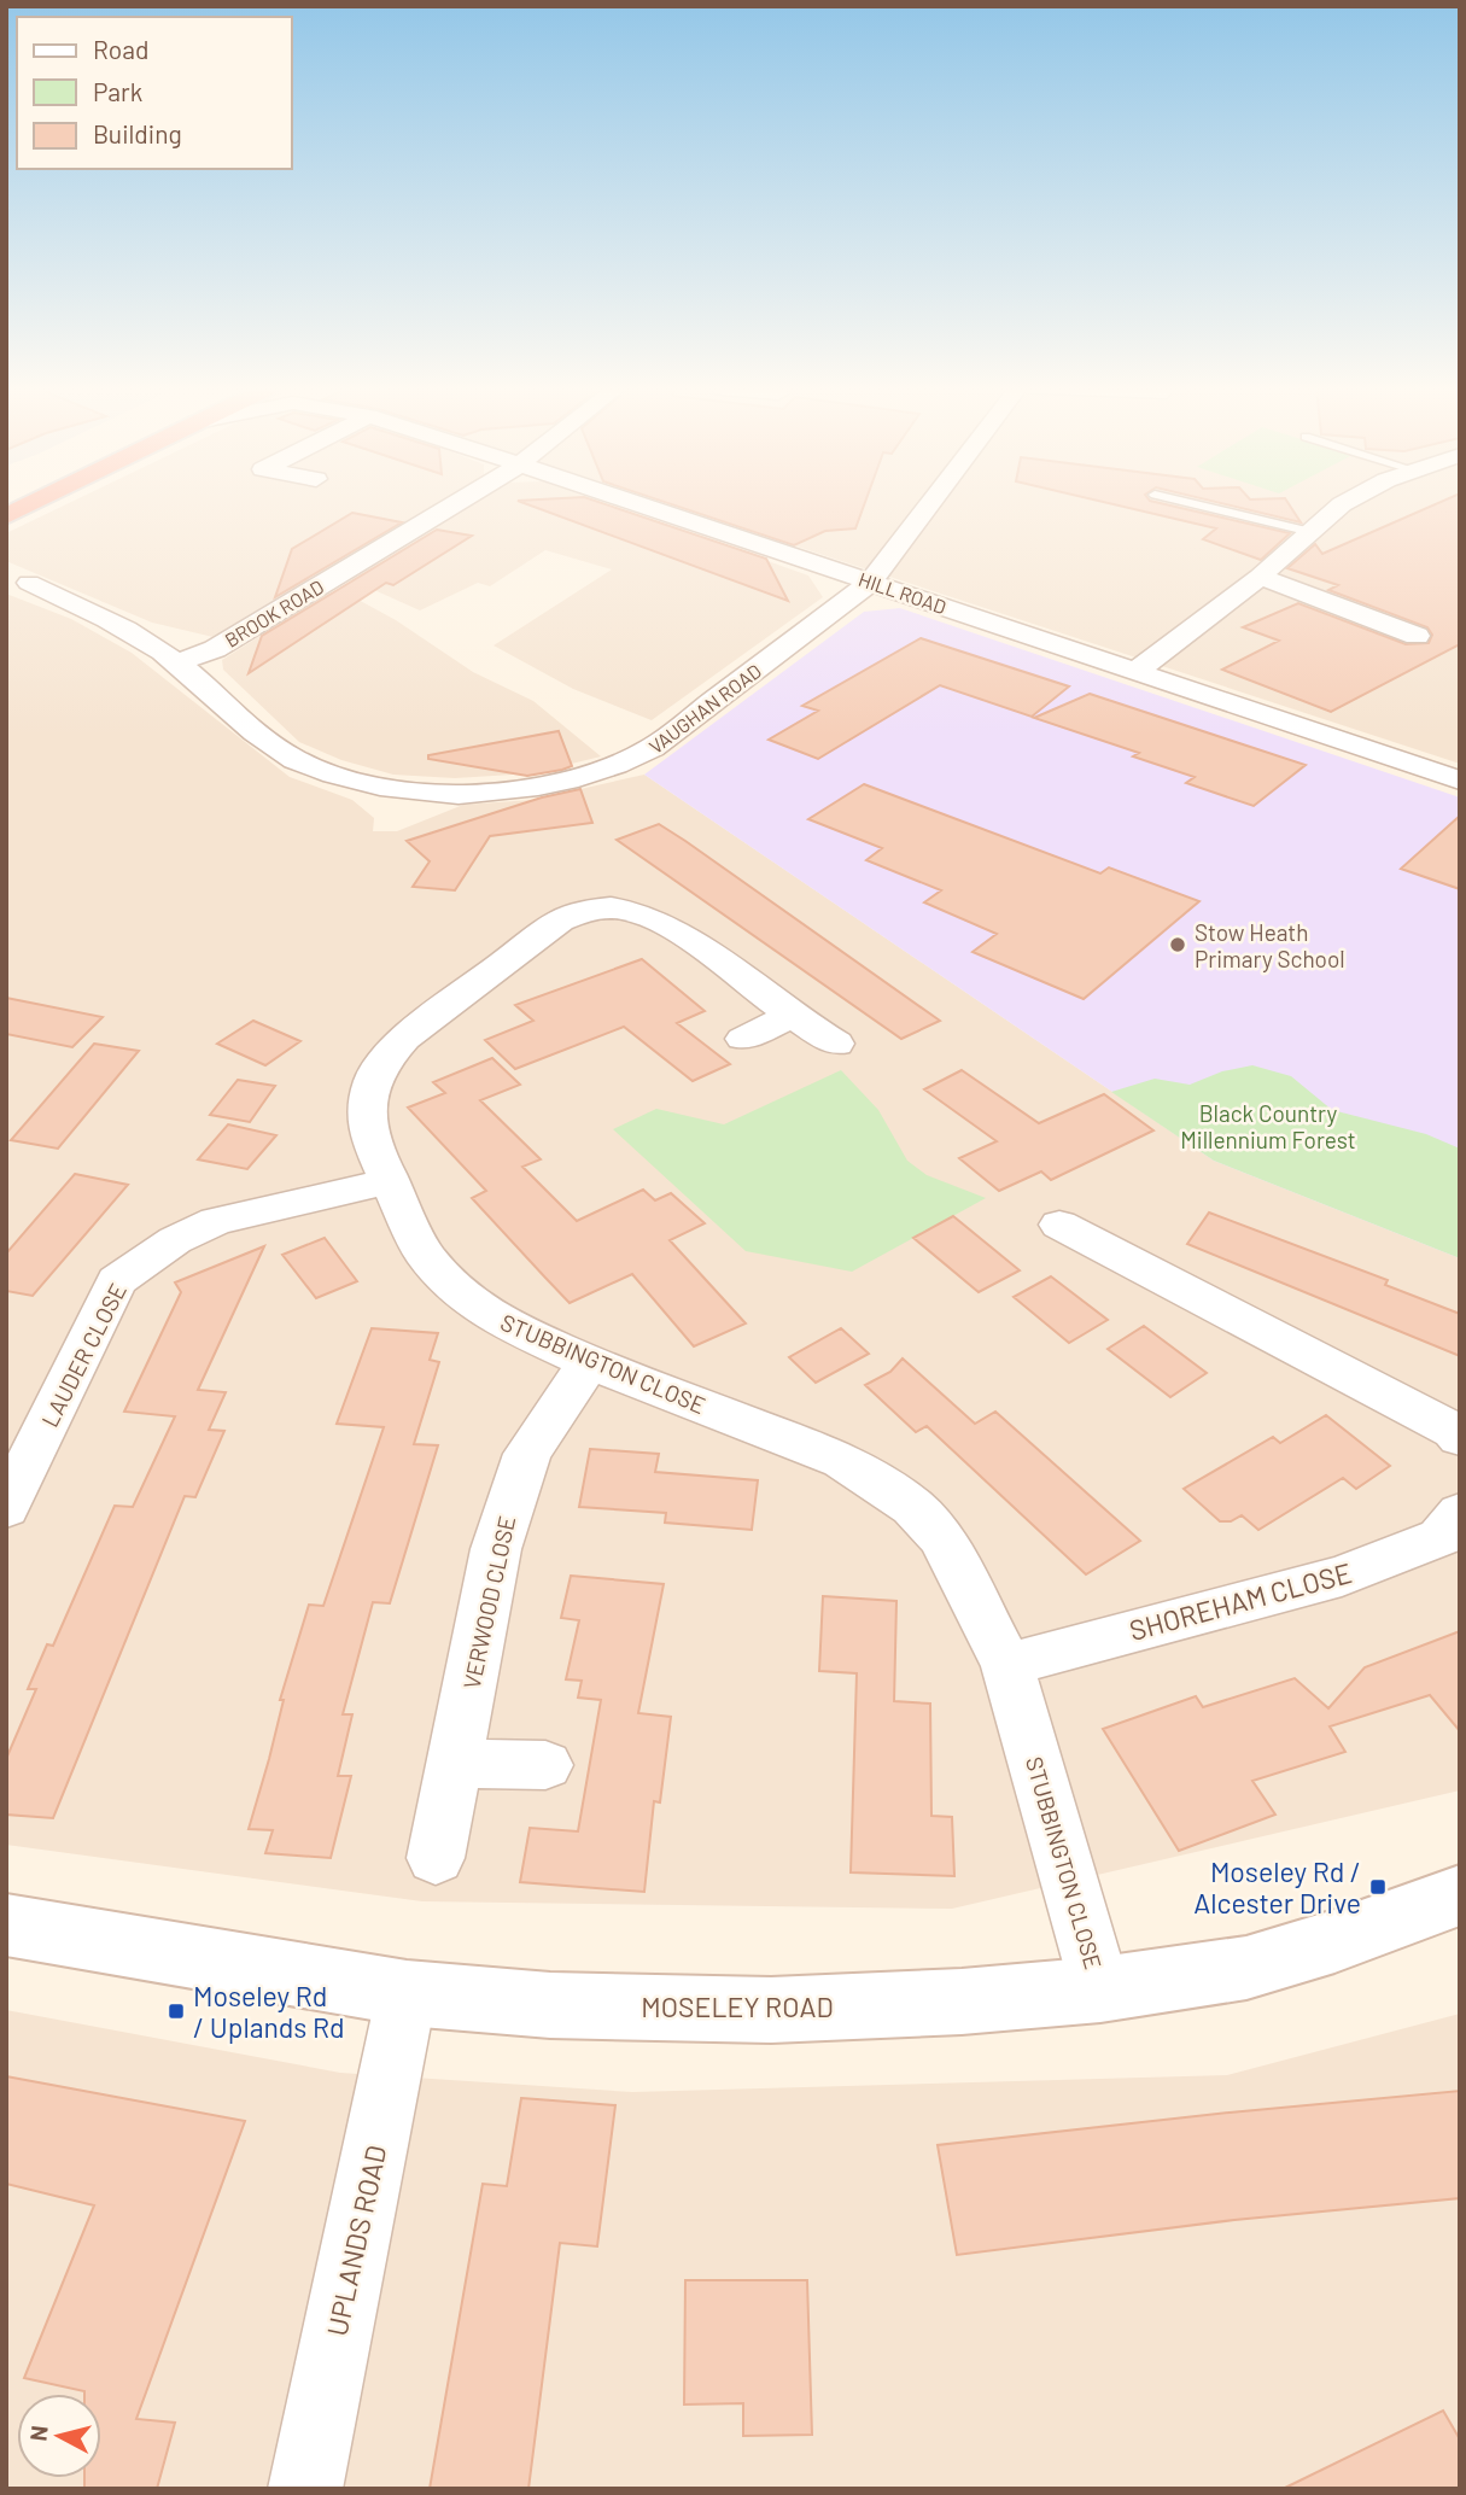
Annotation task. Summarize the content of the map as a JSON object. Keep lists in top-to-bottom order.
{
  "streets": {
    "street": [
      "HILL ROAD",
      "BROOK ROAD",
      "VAUGHAN ROAD",
      "LAUDER CLOSE",
      "STUBBINGTON CLOSE",
      "SHOREHAM CLOSE",
      "VERWOOD CLOSE",
      "MOSELEY ROAD",
      "UPLANDS ROAD"
    ]
  },
  "crossings": [
    ["HILL ROAD", "VAUGHAN ROAD"],
    ["BROOK ROAD", "VAUGHAN ROAD"],
    ["LAUDER CLOSE", "STUBBINGTON CLOSE"],
    ["STUBBINGTON CLOSE", "SHOREHAM CLOSE"],
    ["STUBBINGTON CLOSE", "VERWOOD CLOSE"],
    ["STUBBINGTON CLOSE", "MOSELEY ROAD"],
    ["MOSELEY ROAD", "UPLANDS ROAD"]
  ],
  "parks": ["Black Country Millennium Forest"],
  "places": {
    "other": ["Stow Heath Primary School"],
    "transit": ["Moseley Rd / Alcester Drive", "Moseley Rd / Uplands Rd"]
  },
  "legend": ["Road", "Park", "Building"],
  "north": "left"
}
